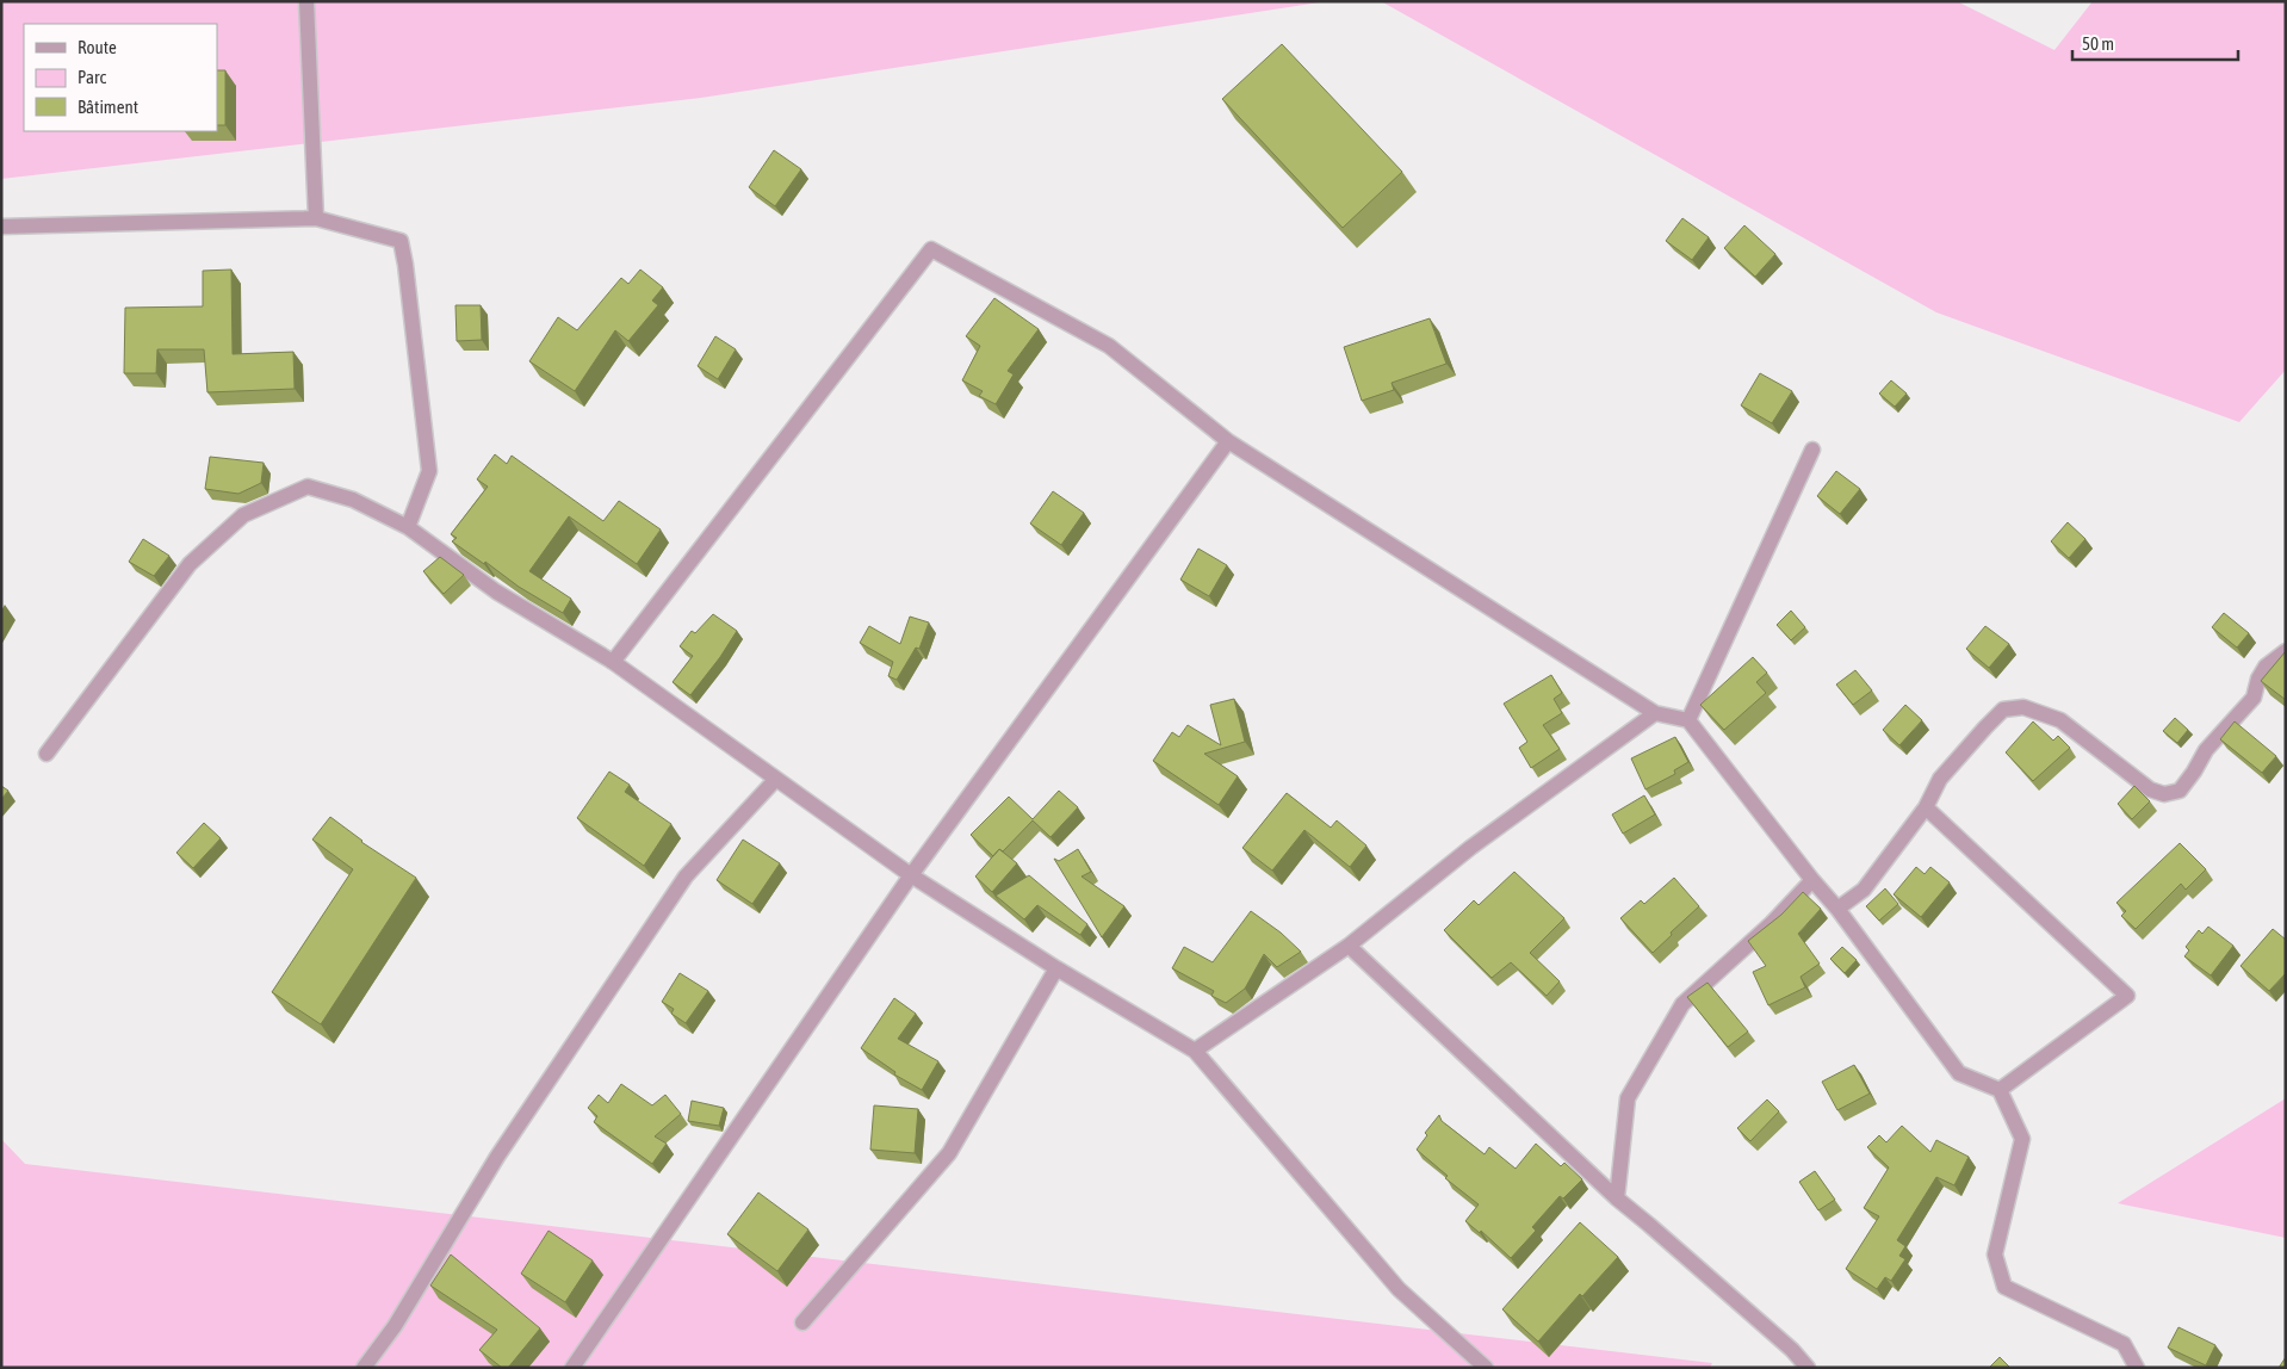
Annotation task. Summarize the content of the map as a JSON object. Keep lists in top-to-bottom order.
{
  "legend": ["Route", "Parc", "Bâtiment"],
  "scale_bar": "50 m"
}
